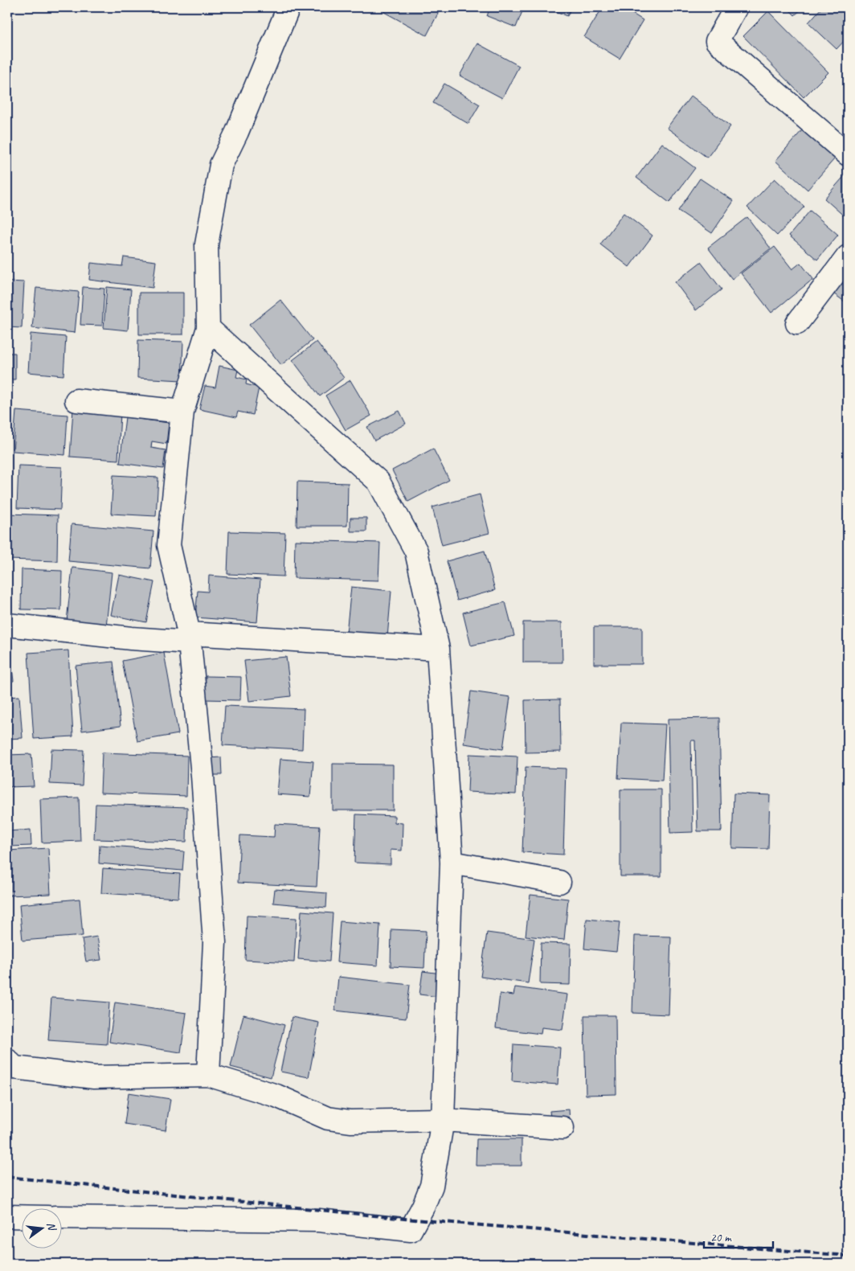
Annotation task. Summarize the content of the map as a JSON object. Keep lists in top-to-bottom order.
{
  "scale_bar": "20 m",
  "north": "right"
}
